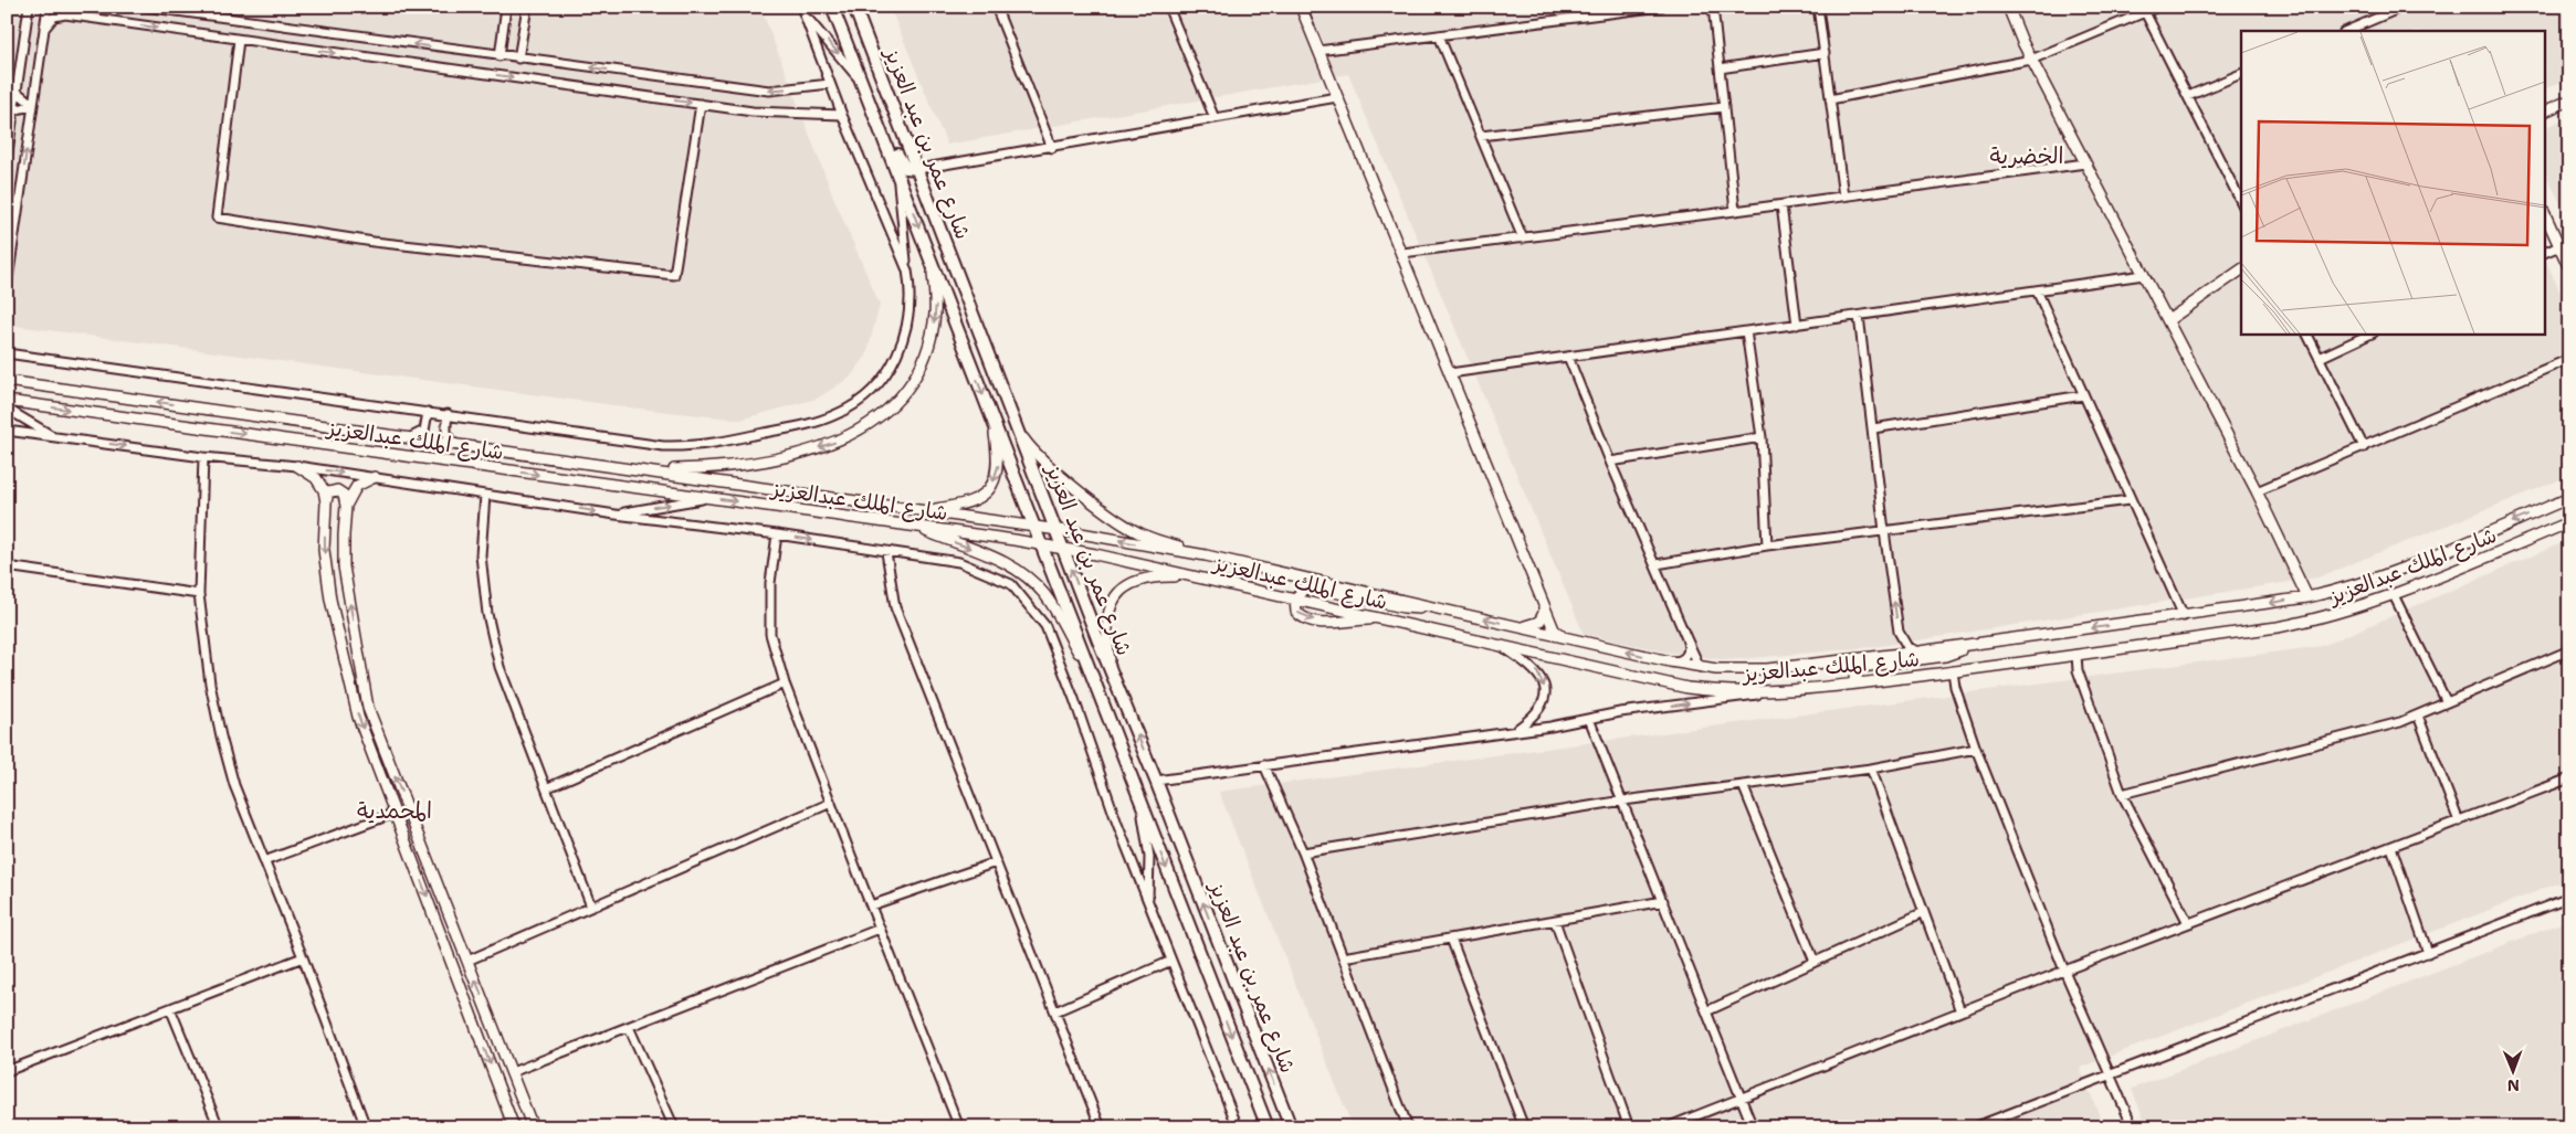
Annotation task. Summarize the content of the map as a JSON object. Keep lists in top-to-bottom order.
{
  "streets": {
    "main road": ["شارع عمر بن عبد العزيز"],
    "street": ["شارع الملك عبدالعزيز"]
  },
  "crossings": [
    ["شارع عمر بن عبد العزيز", "شارع الملك عبدالعزيز"]
  ],
  "districts": ["الخضرية", "المحمدية"],
  "north": "bottom"
}
